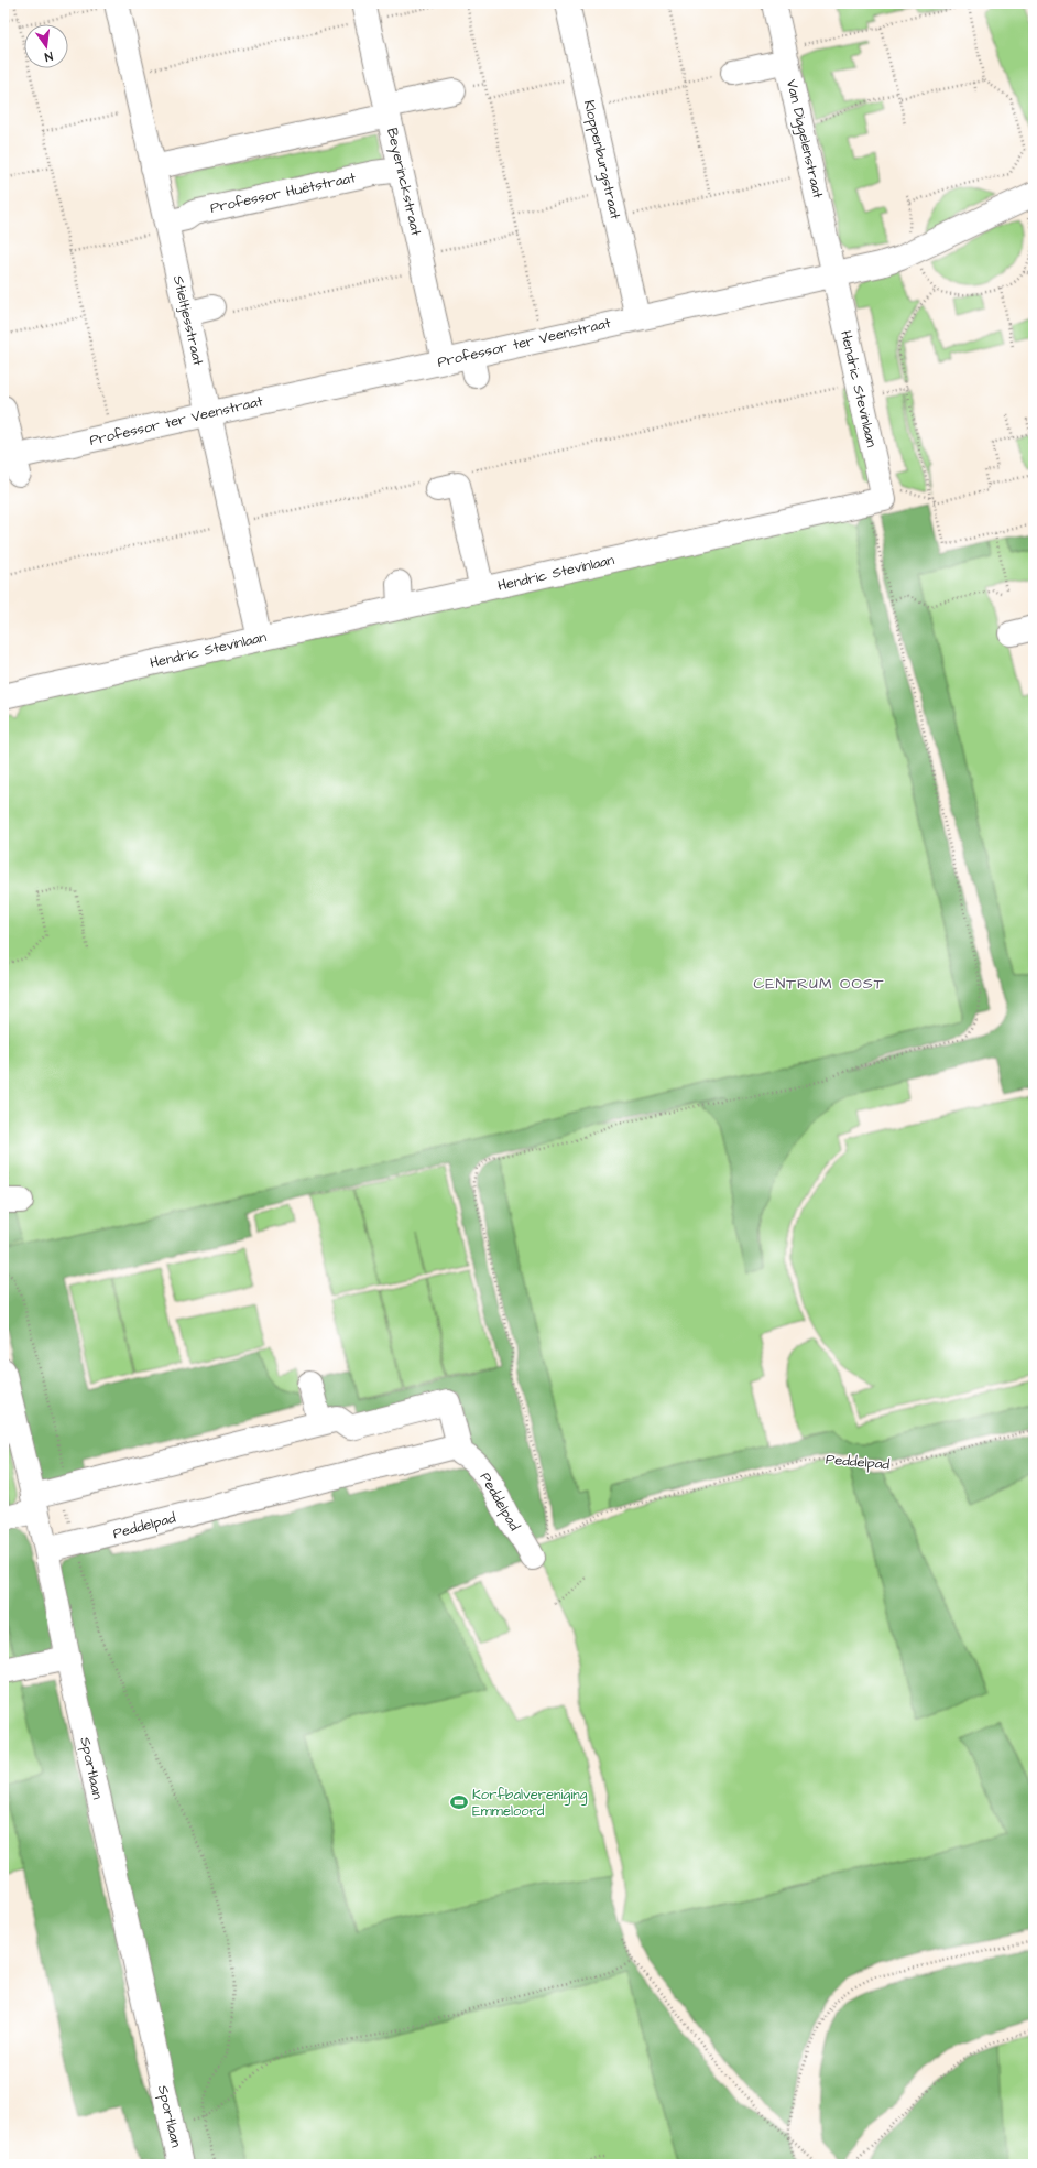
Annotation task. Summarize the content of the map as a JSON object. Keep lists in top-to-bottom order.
{
  "streets": {
    "street": [
      "Van Diggelenstraat",
      "Kloppenburgstraat",
      "Beyerinckstraat",
      "Professor Huëtstraat",
      "Stieltjesstraat",
      "Professor ter Veenstraat",
      "Hendric Stevinlaan",
      "Peddelpad",
      "Sportlaan"
    ]
  },
  "crossings": [
    ["Van Diggelenstraat", "Professor ter Veenstraat"],
    ["Van Diggelenstraat", "Hendric Stevinlaan"],
    ["Kloppenburgstraat", "Professor ter Veenstraat"],
    ["Beyerinckstraat", "Professor Huëtstraat"],
    ["Beyerinckstraat", "Professor ter Veenstraat"],
    ["Professor Huëtstraat", "Stieltjesstraat"],
    ["Stieltjesstraat", "Professor ter Veenstraat"],
    ["Stieltjesstraat", "Hendric Stevinlaan"],
    ["Professor ter Veenstraat", "Hendric Stevinlaan"],
    ["Peddelpad", "Sportlaan"]
  ],
  "districts": ["CENTRUM OOST"],
  "places": {
    "sports": ["Korfbalvereniging Emmeloord"]
  },
  "north": "bottom"
}
